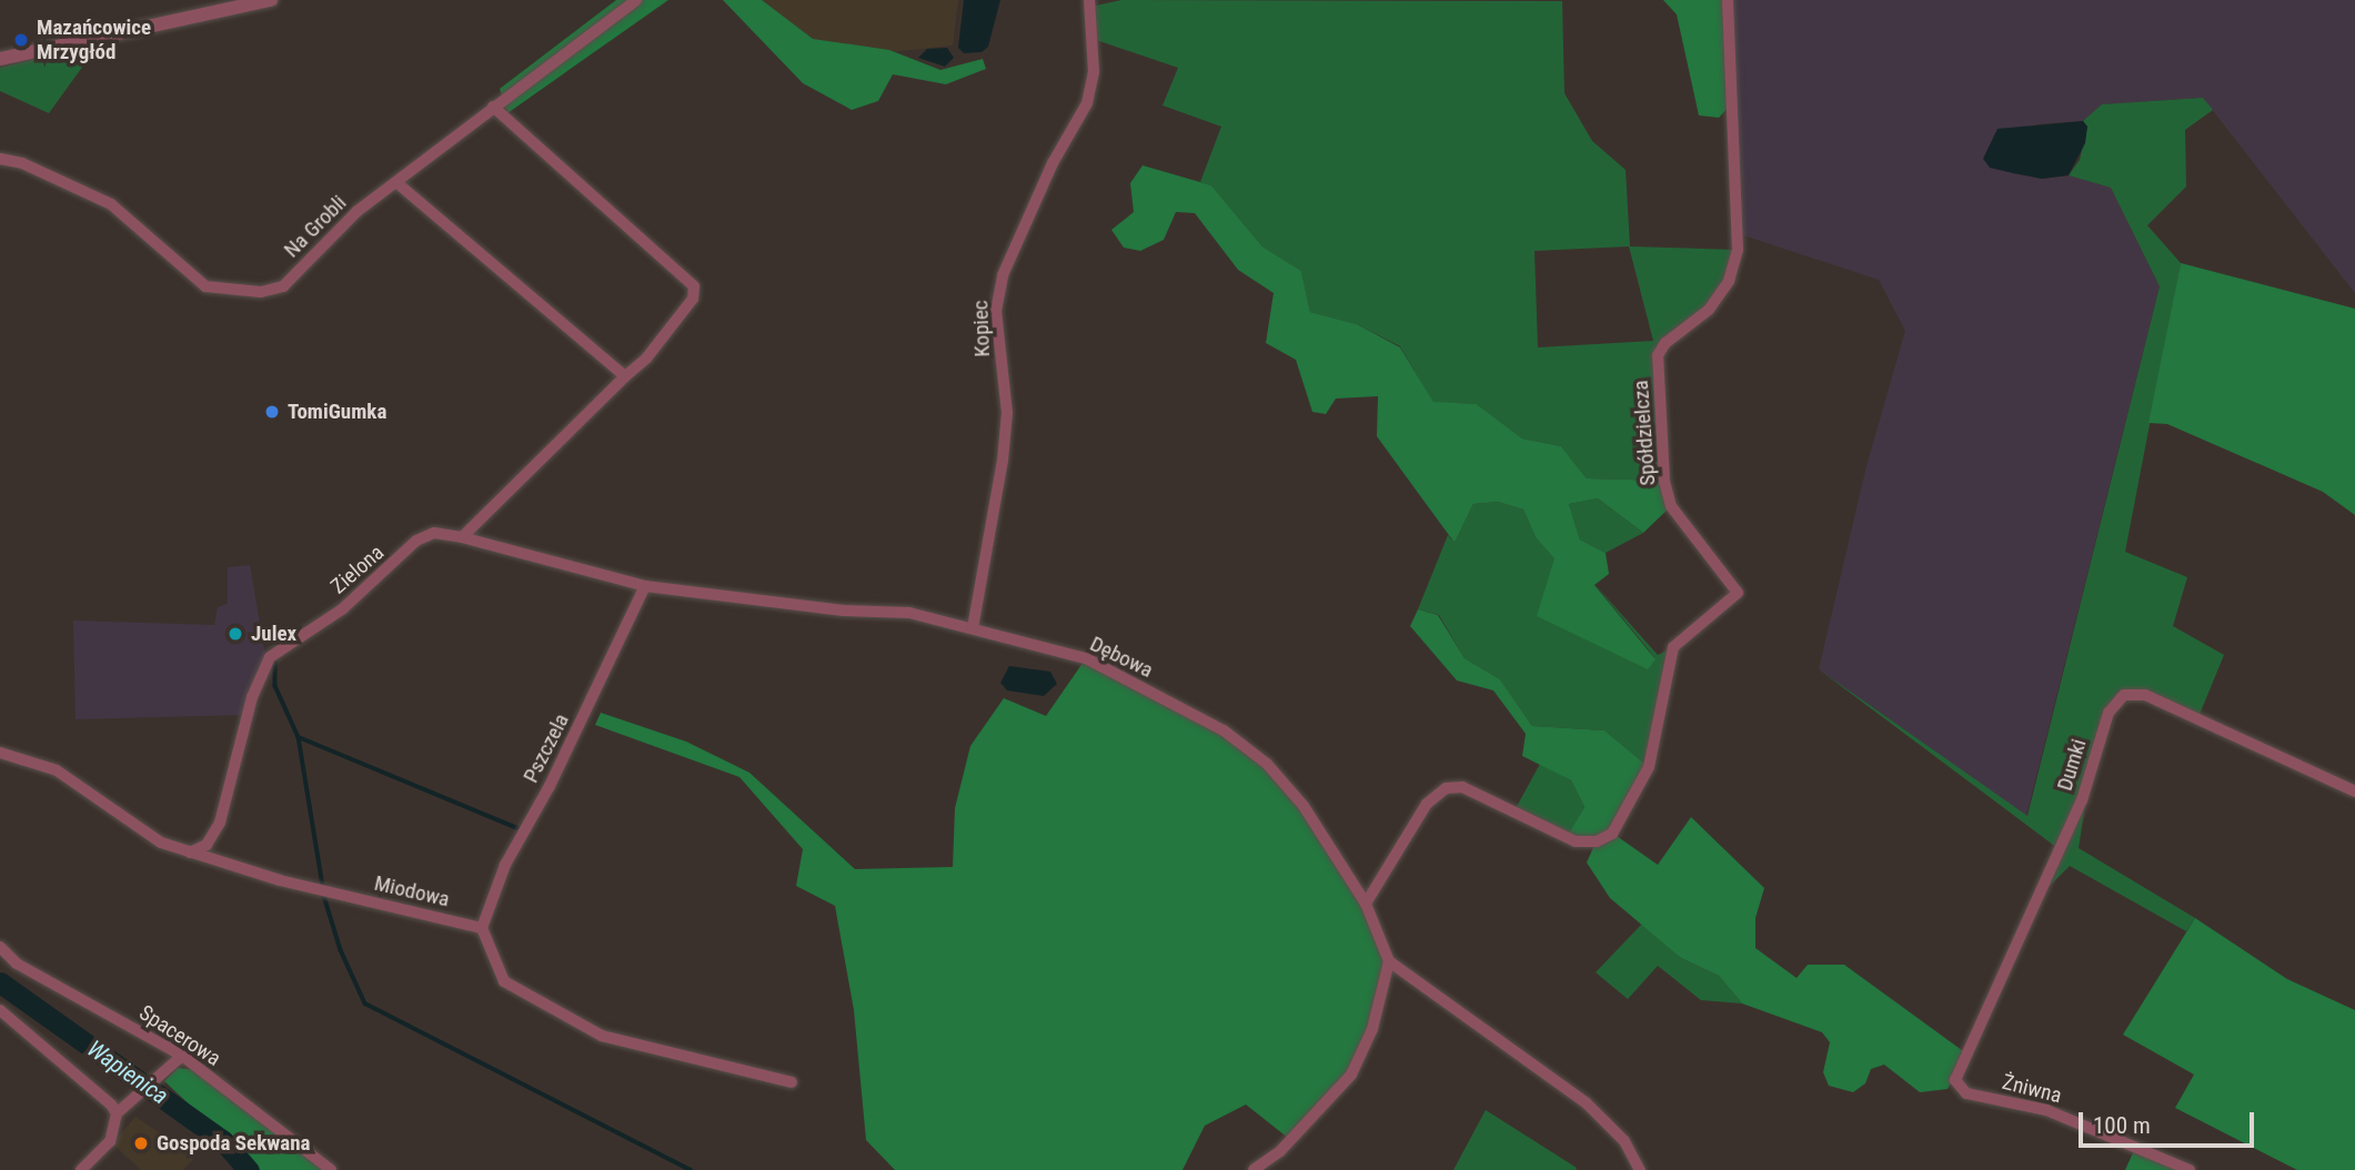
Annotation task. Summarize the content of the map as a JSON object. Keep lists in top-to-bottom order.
{
  "streets": {
    "street": [
      "Na Grobli",
      "Kopiec",
      "Spółdzielcza",
      "Zielona",
      "Dębowa",
      "Pszczela",
      "Dumki",
      "Miodowa",
      "Spacerowa",
      "Żniwna"
    ]
  },
  "crossings": [
    ["Kopiec", "Dębowa"],
    ["Spółdzielcza", "Dębowa"],
    ["Zielona", "Dębowa"],
    ["Zielona", "Miodowa"],
    ["Dębowa", "Pszczela"],
    ["Pszczela", "Miodowa"],
    ["Dumki", "Żniwna"]
  ],
  "water": ["Wapienica"],
  "places": [
    "Mazańcowice Mrzygłód",
    "TomiGumka",
    "Julex",
    "Gospoda Sekwana"
  ],
  "scale_bar": "100 m"
}
